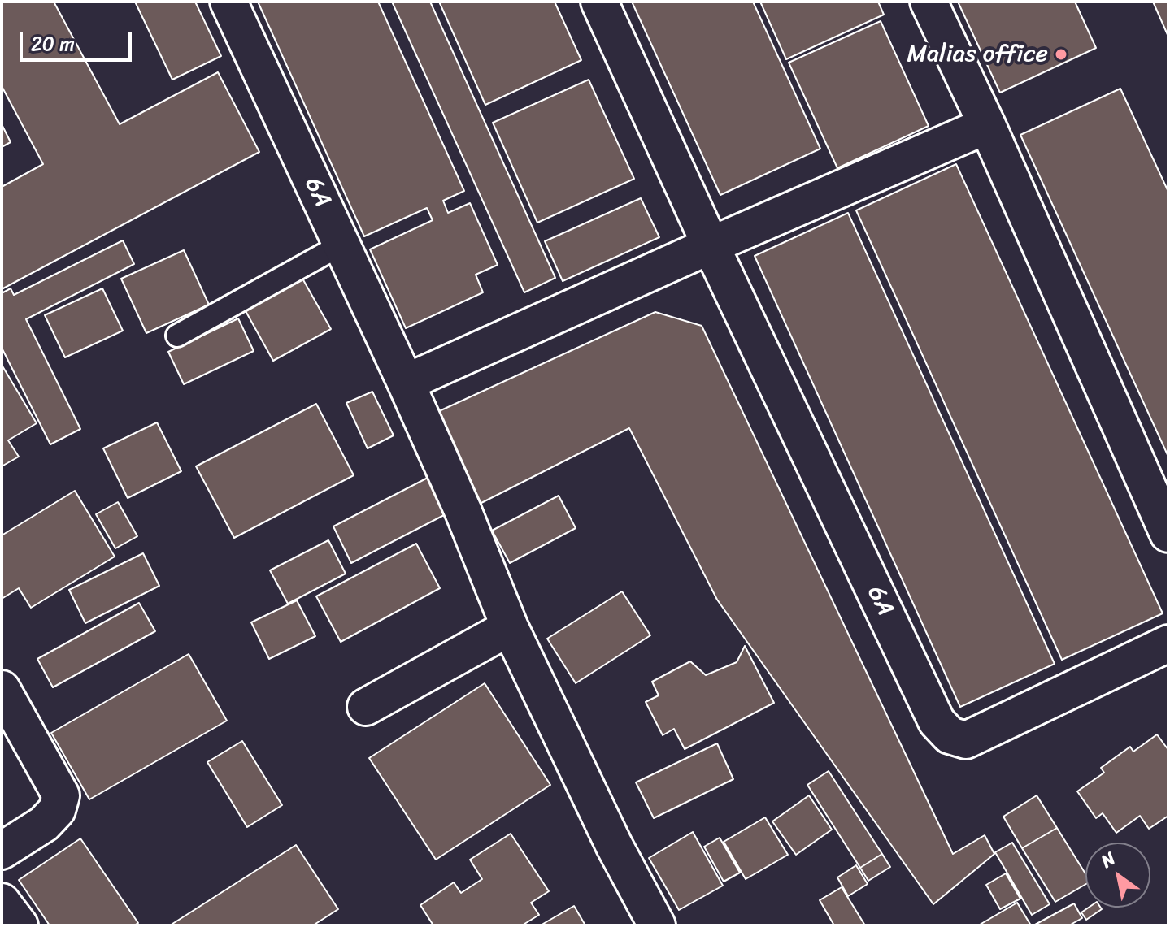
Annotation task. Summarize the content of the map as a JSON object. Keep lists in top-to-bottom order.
{
  "streets": {
    "street": ["6A"]
  },
  "places": ["Malias office"],
  "scale_bar": "20 m",
  "north": "top left"
}
